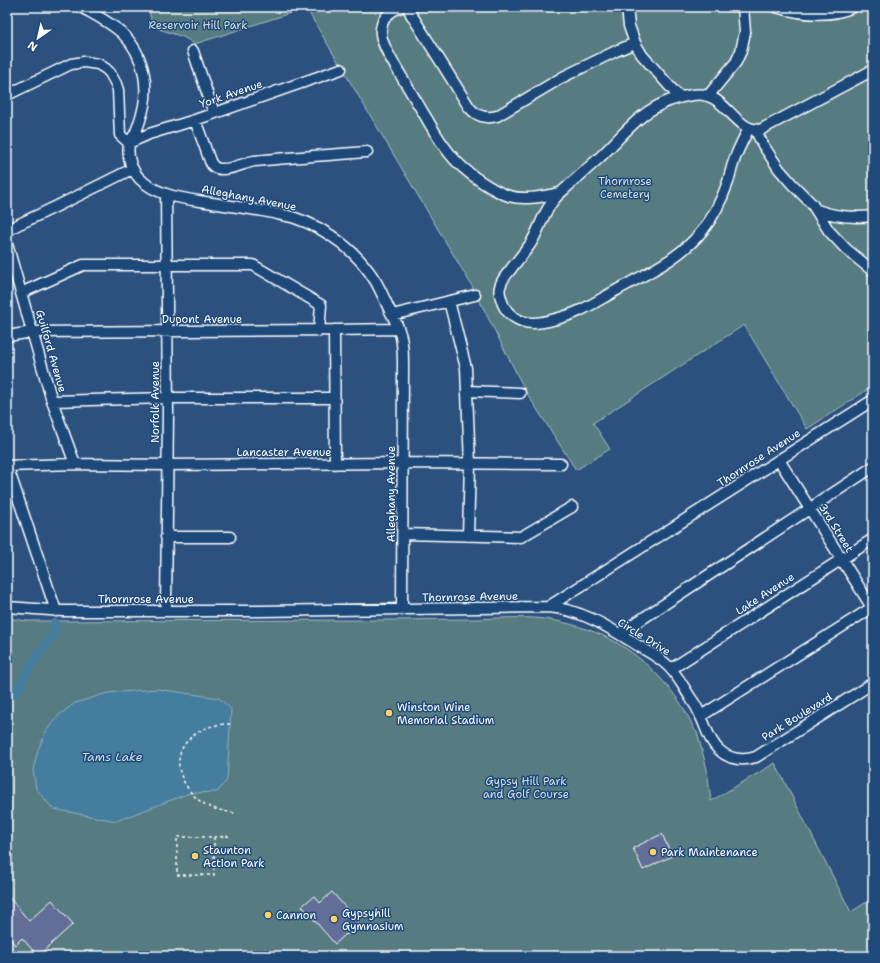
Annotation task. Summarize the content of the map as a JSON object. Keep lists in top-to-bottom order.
{
  "streets": {
    "street": [
      "York Avenue",
      "Alleghany Avenue",
      "Dupont Avenue",
      "Guilford Avenue",
      "Norfolk Avenue",
      "Lancaster Avenue",
      "Thornrose Avenue",
      "3rd Street",
      "Lake Avenue",
      "Circle Drive",
      "Park Boulevard"
    ]
  },
  "crossings": [
    ["Alleghany Avenue", "Dupont Avenue"],
    ["Alleghany Avenue", "Norfolk Avenue"],
    ["Alleghany Avenue", "Lancaster Avenue"],
    ["Alleghany Avenue", "Thornrose Avenue"],
    ["Dupont Avenue", "Guilford Avenue"],
    ["Dupont Avenue", "Norfolk Avenue"],
    ["Guilford Avenue", "Lancaster Avenue"],
    ["Norfolk Avenue", "Lancaster Avenue"],
    ["Norfolk Avenue", "Thornrose Avenue"],
    ["Thornrose Avenue", "3rd Street"],
    ["Thornrose Avenue", "Circle Drive"],
    ["3rd Street", "Lake Avenue"],
    ["Lake Avenue", "Circle Drive"],
    ["Circle Drive", "Park Boulevard"]
  ],
  "water": ["Tams Lake"],
  "parks": ["Reservoir Hill Park", "Thornrose Cemetery", "Gypsy Hill Park and Golf Course"],
  "places": [
    "Winston Wine Memorial Stadium",
    "Park Maintenance",
    "Staunton Action Park",
    "Cannon",
    "Gypsyhill Gymnasium"
  ],
  "north": "bottom left"
}
